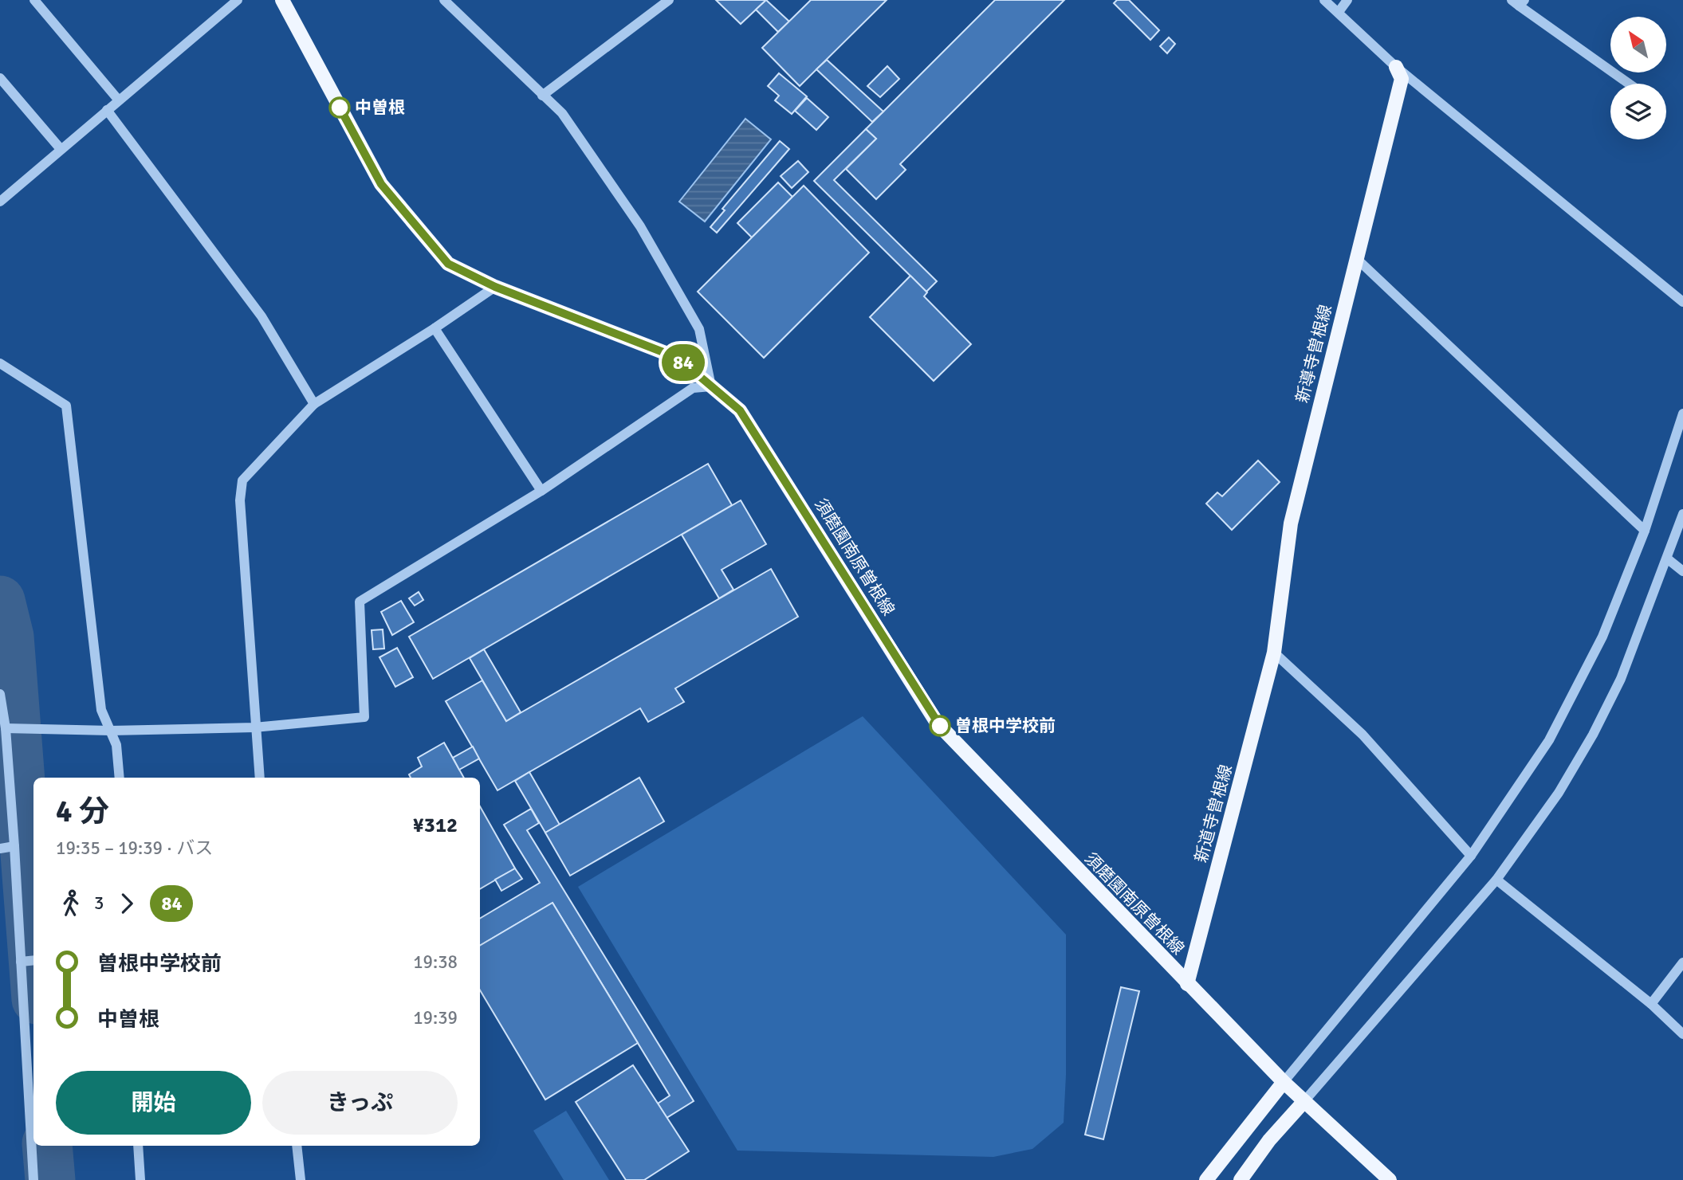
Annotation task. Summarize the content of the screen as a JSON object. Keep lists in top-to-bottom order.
{
  "streets": {
    "main road": ["新導寺曽根線", "須磨園南原曽根線", "新道寺曽根線"]
  },
  "crossings": [
    ["新導寺曽根線", "新道寺曽根線"],
    ["須磨園南原曽根線", "新道寺曽根線"]
  ],
  "places": ["中曽根", "曽根中学校前"],
  "lines": ["bus line 84"],
  "north": "top left",
  "page": {
    "on_map": "84",
    "heading": ["4 分", "19:35 – 19:39 · バス", "¥312"],
    "legs": ["3", "84"],
    "list": [
      {
        "name": "曽根中学校前",
        "value": "19:38"
      },
      {
        "name": "中曽根",
        "value": "19:39"
      }
    ],
    "buttons": ["開始", "きっぷ"]
  }
}
